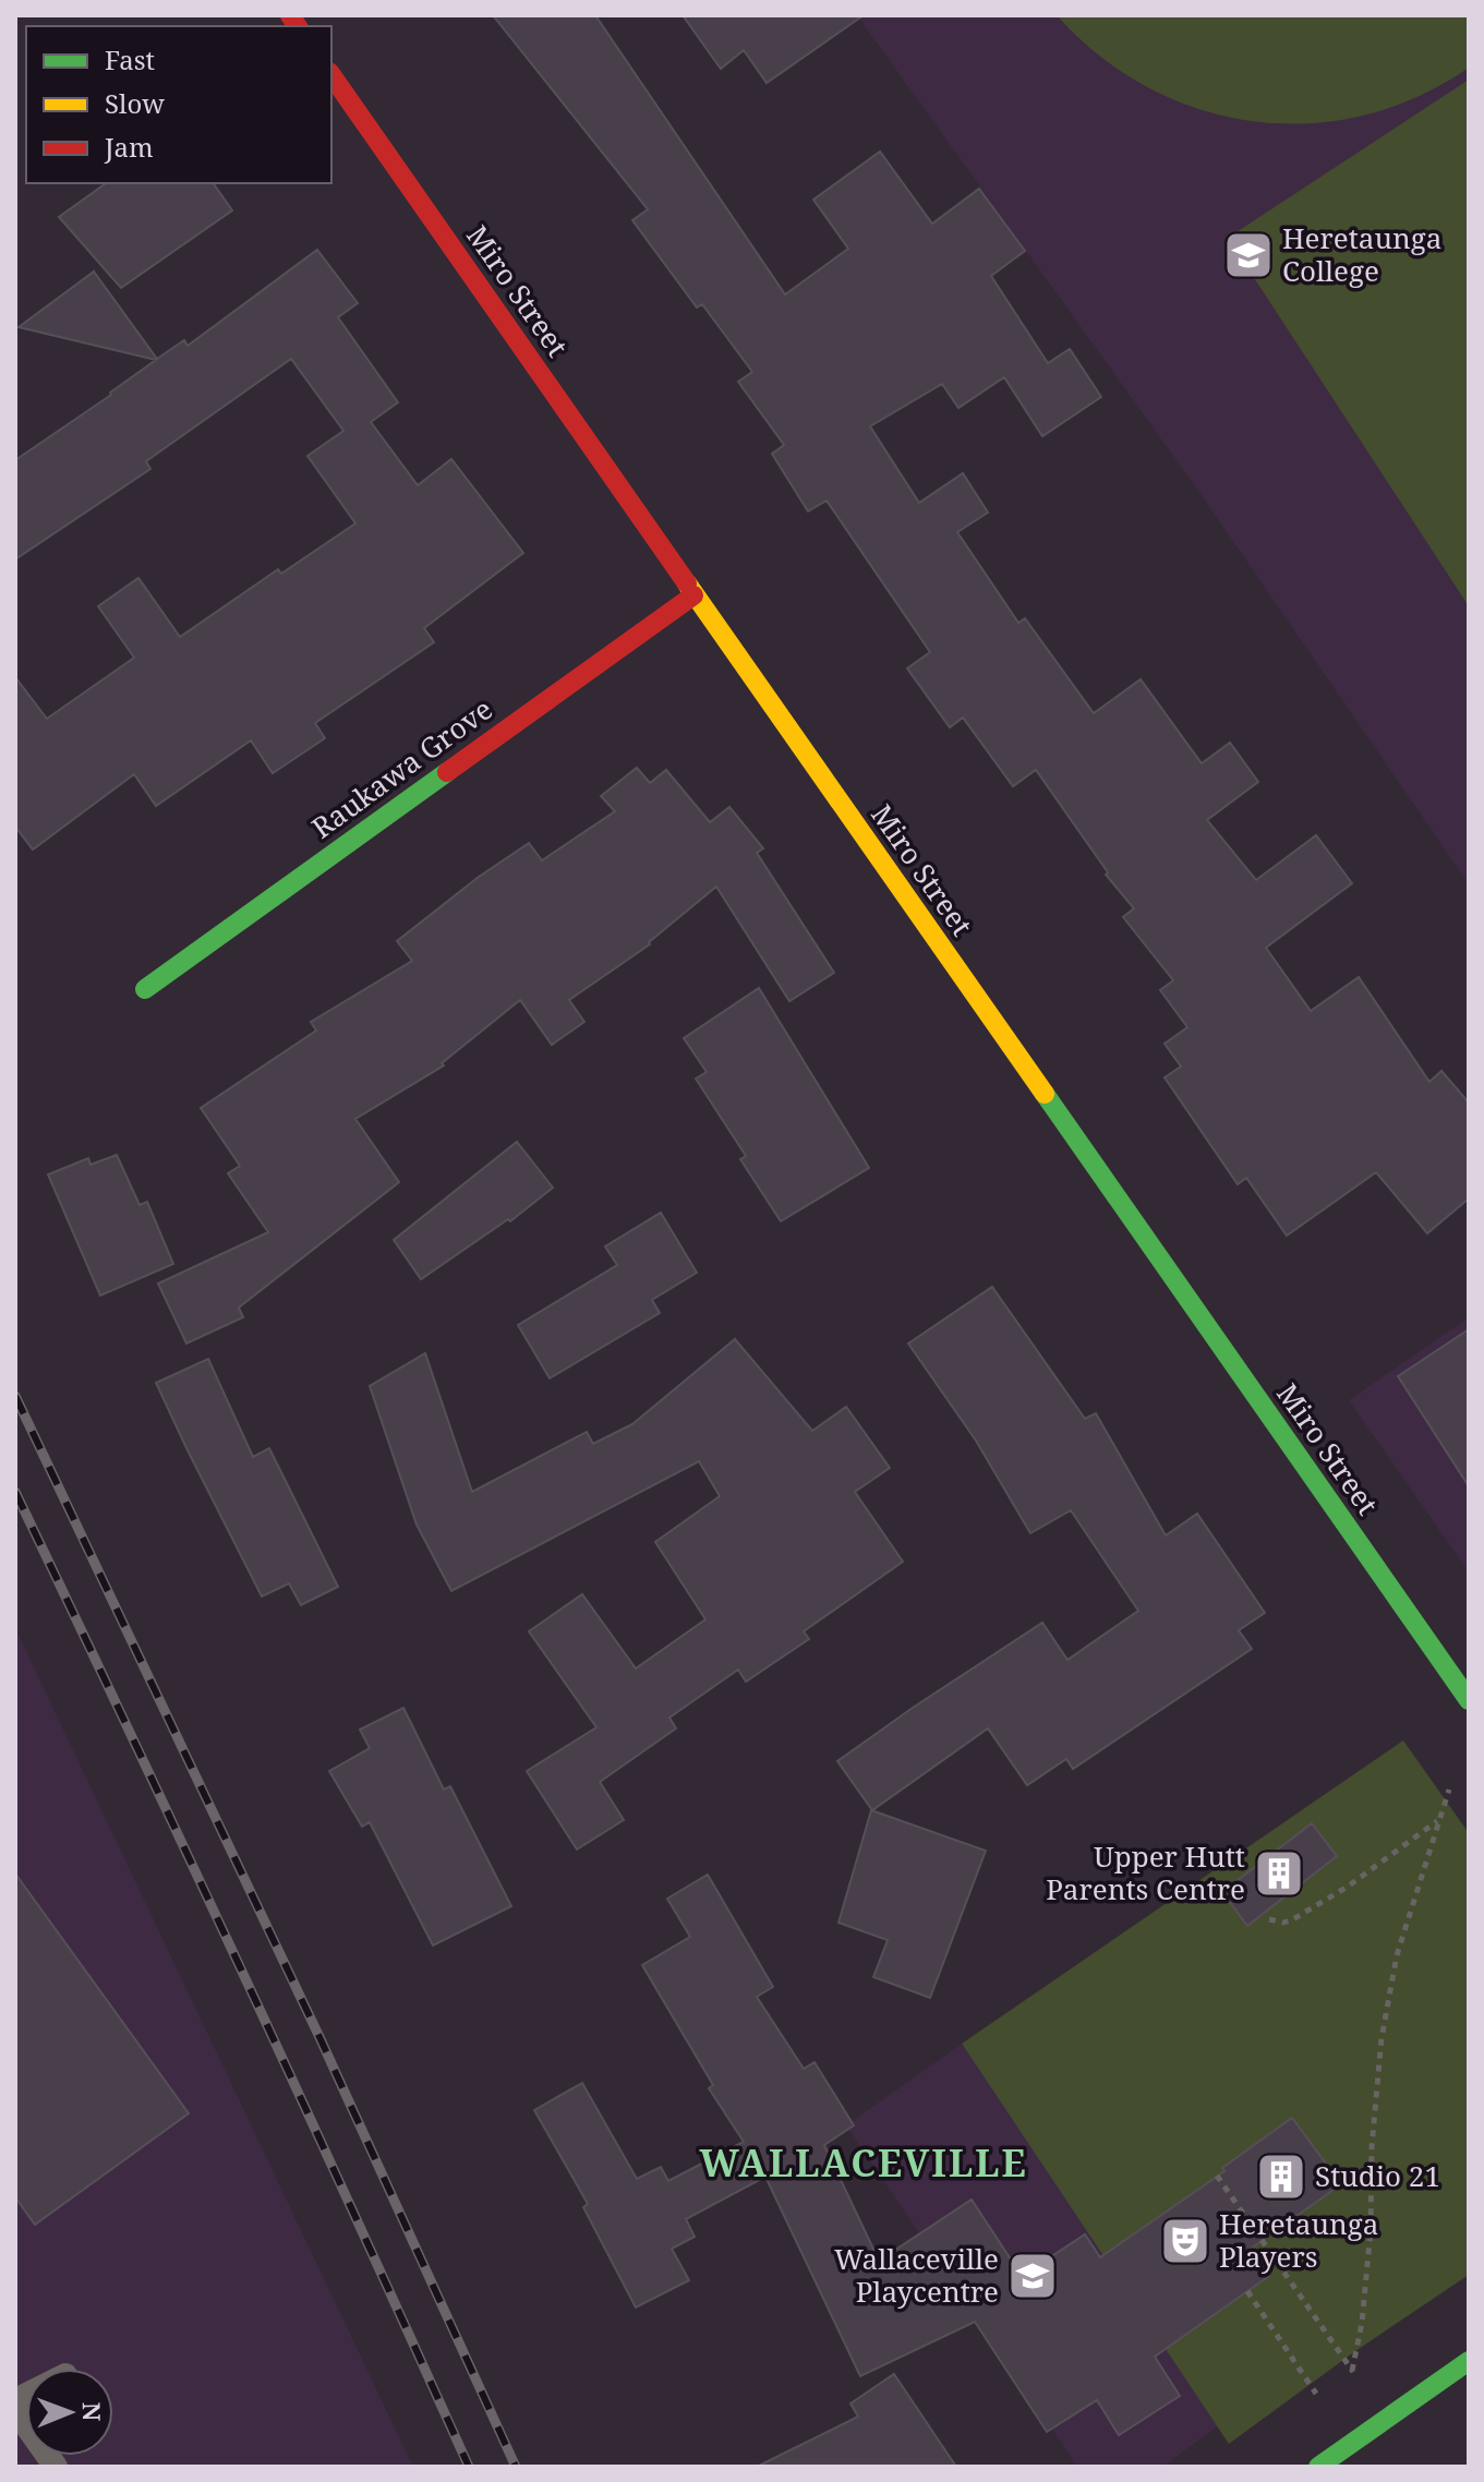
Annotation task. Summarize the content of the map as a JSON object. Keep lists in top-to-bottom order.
{
  "streets": {
    "street": ["Miro Street", "Raukawa Grove"]
  },
  "crossings": [
    ["Miro Street", "Raukawa Grove"]
  ],
  "districts": ["WALLACEVILLE"],
  "places": {
    "school or university": ["Heretaunga College", "Wallaceville Playcentre"],
    "building": ["Upper Hutt Parents Centre", "Studio 21"],
    "theatre": ["Heretaunga Players"]
  },
  "legend": ["Fast", "Slow", "Jam"],
  "north": "right"
}
